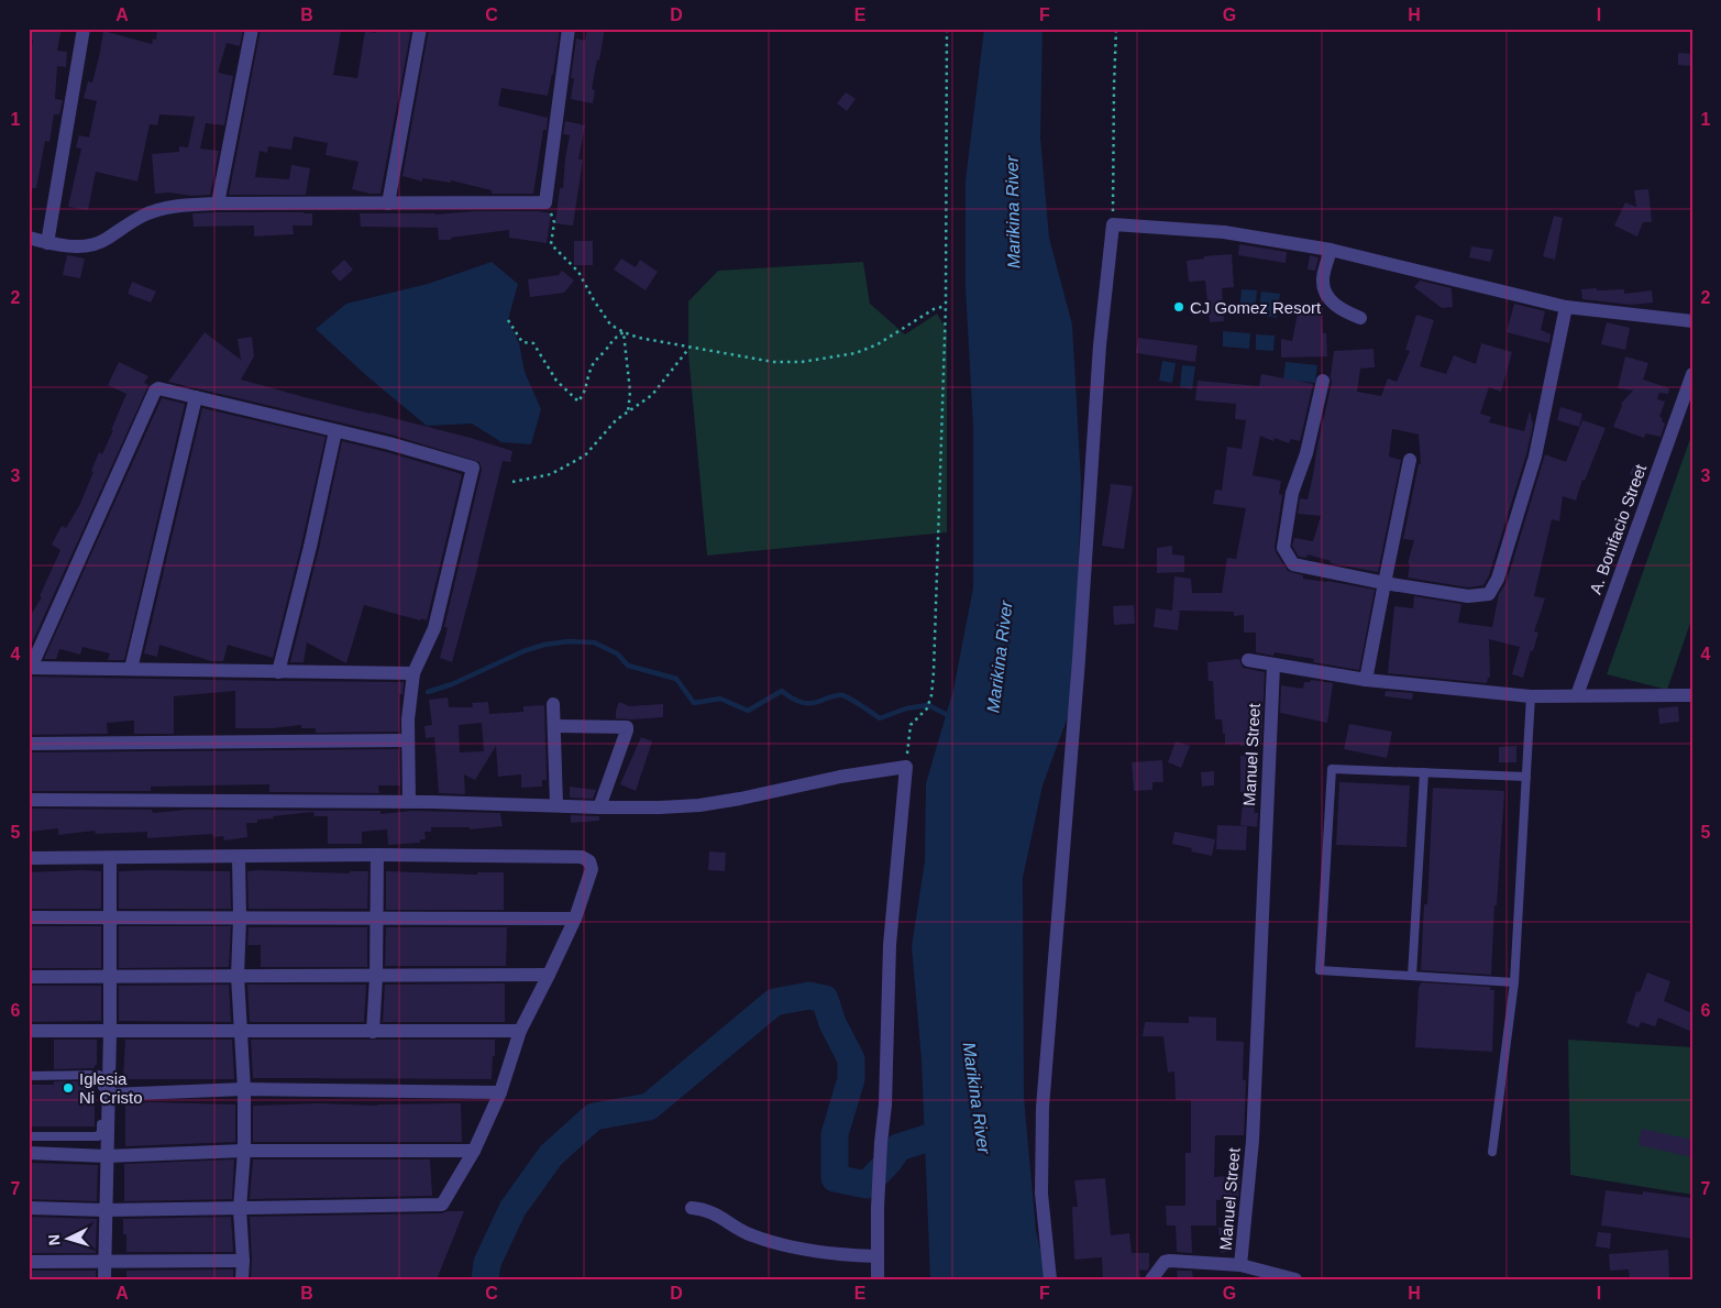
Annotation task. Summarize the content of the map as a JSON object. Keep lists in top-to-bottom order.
{
  "streets": {
    "street": ["A. Bonifacio Street", "Manuel Street"]
  },
  "water": ["Marikina River"],
  "places": ["CJ Gomez Resort", "Iglesia Ni Cristo"],
  "north": "left",
  "grid": {
    "columns": [
      "A",
      "B",
      "C",
      "D",
      "E",
      "F",
      "G",
      "H",
      "I"
    ],
    "rows": [
      "1",
      "2",
      "3",
      "4",
      "5",
      "6",
      "7"
    ]
  }
}
